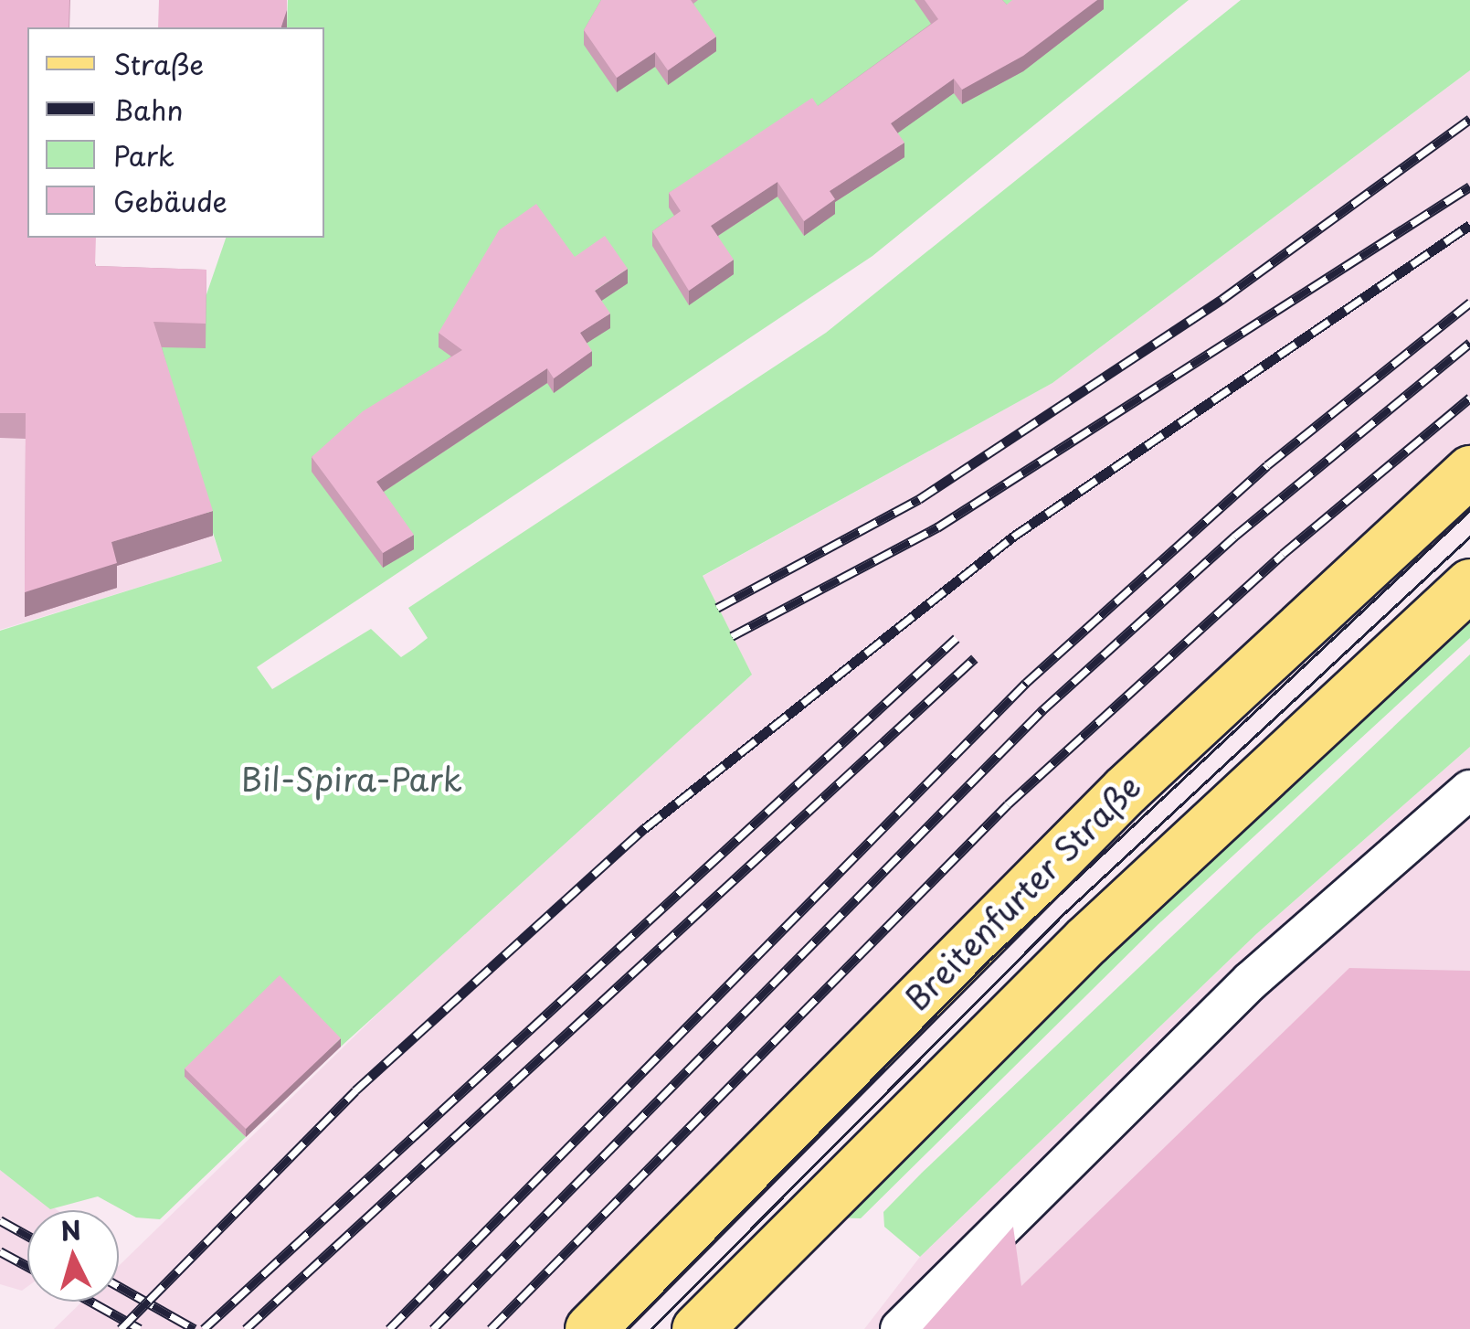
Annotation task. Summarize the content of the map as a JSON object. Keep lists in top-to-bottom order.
{
  "streets": {
    "main road": ["Breitenfurter Straße"]
  },
  "parks": ["Bil-Spira-Park"],
  "legend": [
    "Straße",
    "Bahn",
    "Park",
    "Gebäude"
  ],
  "north": "top"
}
